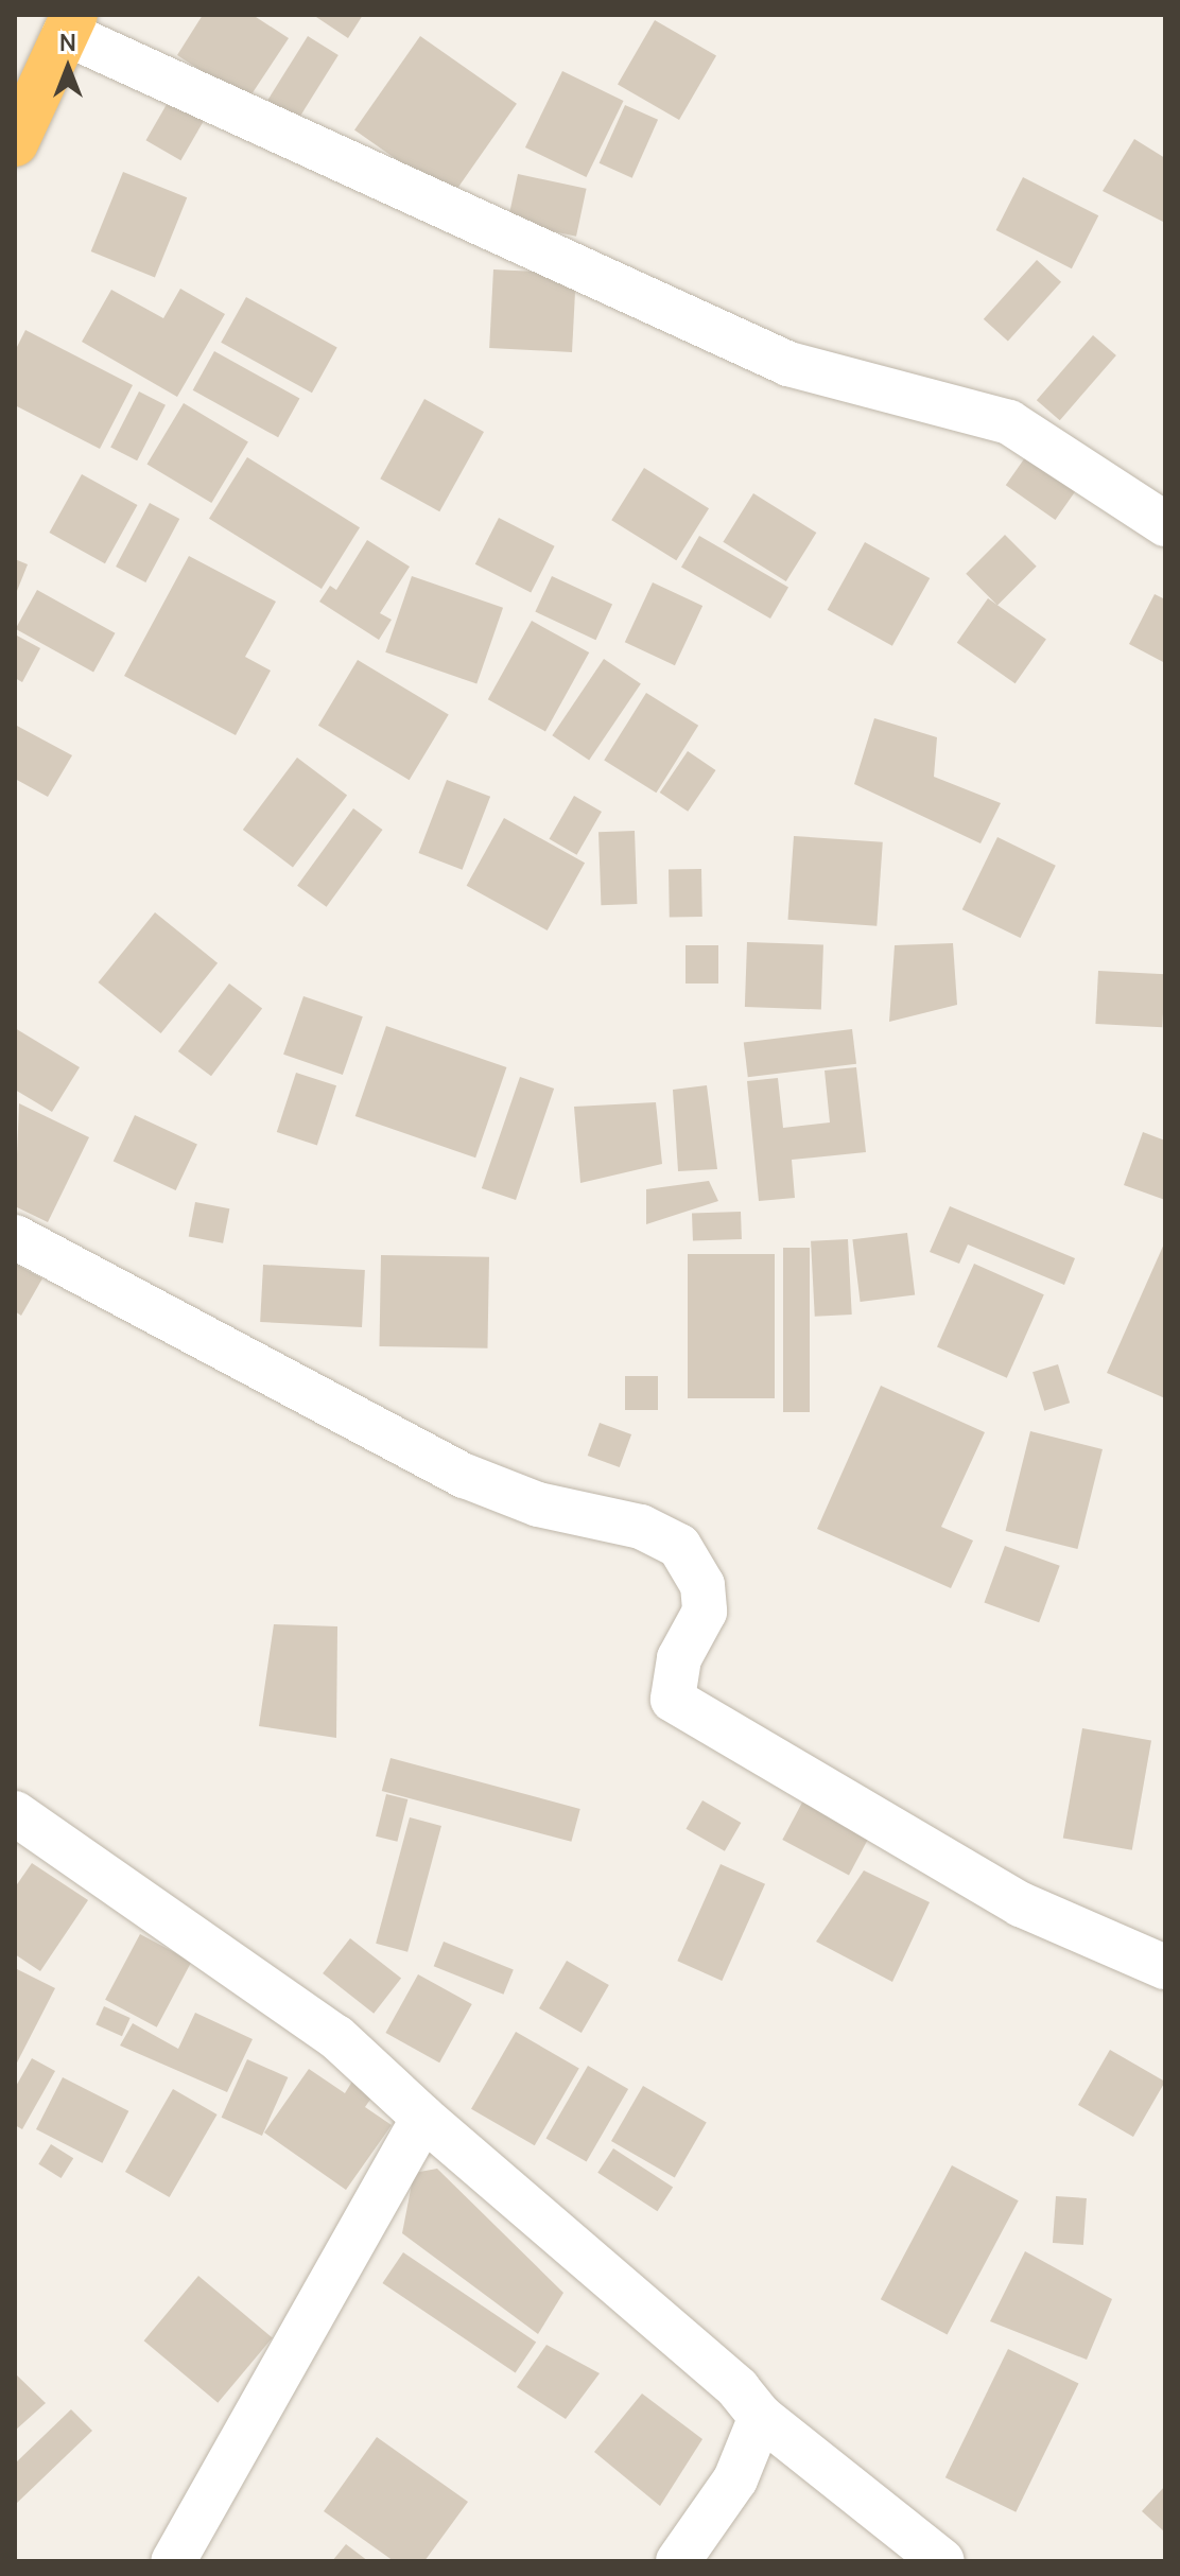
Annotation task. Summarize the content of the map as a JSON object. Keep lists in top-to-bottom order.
{
  "north": "top"
}
